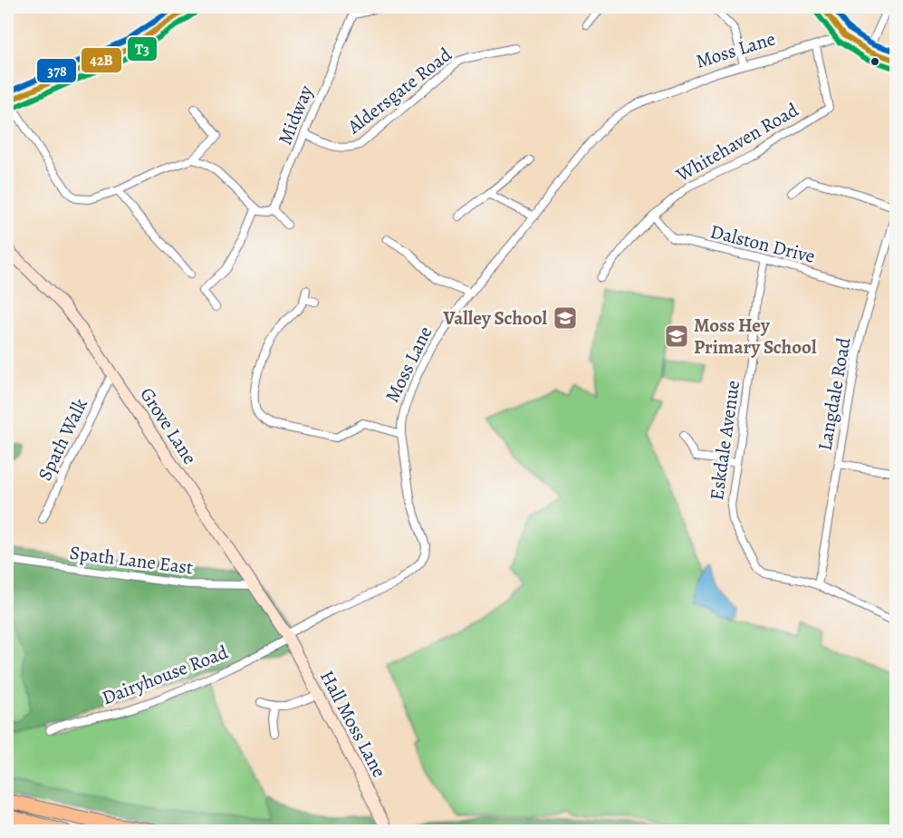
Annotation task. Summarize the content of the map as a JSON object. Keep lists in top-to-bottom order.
{
  "streets": {
    "street": [
      "Moss Lane",
      "Aldersgate Road",
      "Midway",
      "Whitehaven Road",
      "Dalston Drive",
      "Langdale Road",
      "Grove Lane",
      "Spath Walk",
      "Eskdale Avenue",
      "Spath Lane East",
      "Dairyhouse Road",
      "Hall Moss Lane"
    ]
  },
  "crossings": [
    ["Moss Lane", "Whitehaven Road"],
    ["Moss Lane", "Grove Lane"],
    ["Moss Lane", "Dairyhouse Road"],
    ["Moss Lane", "Hall Moss Lane"],
    ["Aldersgate Road", "Midway"],
    ["Whitehaven Road", "Dalston Drive"],
    ["Dalston Drive", "Langdale Road"],
    ["Dalston Drive", "Eskdale Avenue"],
    ["Langdale Road", "Eskdale Avenue"],
    ["Grove Lane", "Spath Walk"],
    ["Grove Lane", "Spath Lane East"],
    ["Grove Lane", "Dairyhouse Road"],
    ["Grove Lane", "Hall Moss Lane"],
    ["Dairyhouse Road", "Hall Moss Lane"]
  ],
  "places": {
    "school or university": ["Valley School", "Moss Hey Primary School"]
  },
  "lines": ["transit line 42B", "transit line 378", "transit line T3"]
}
